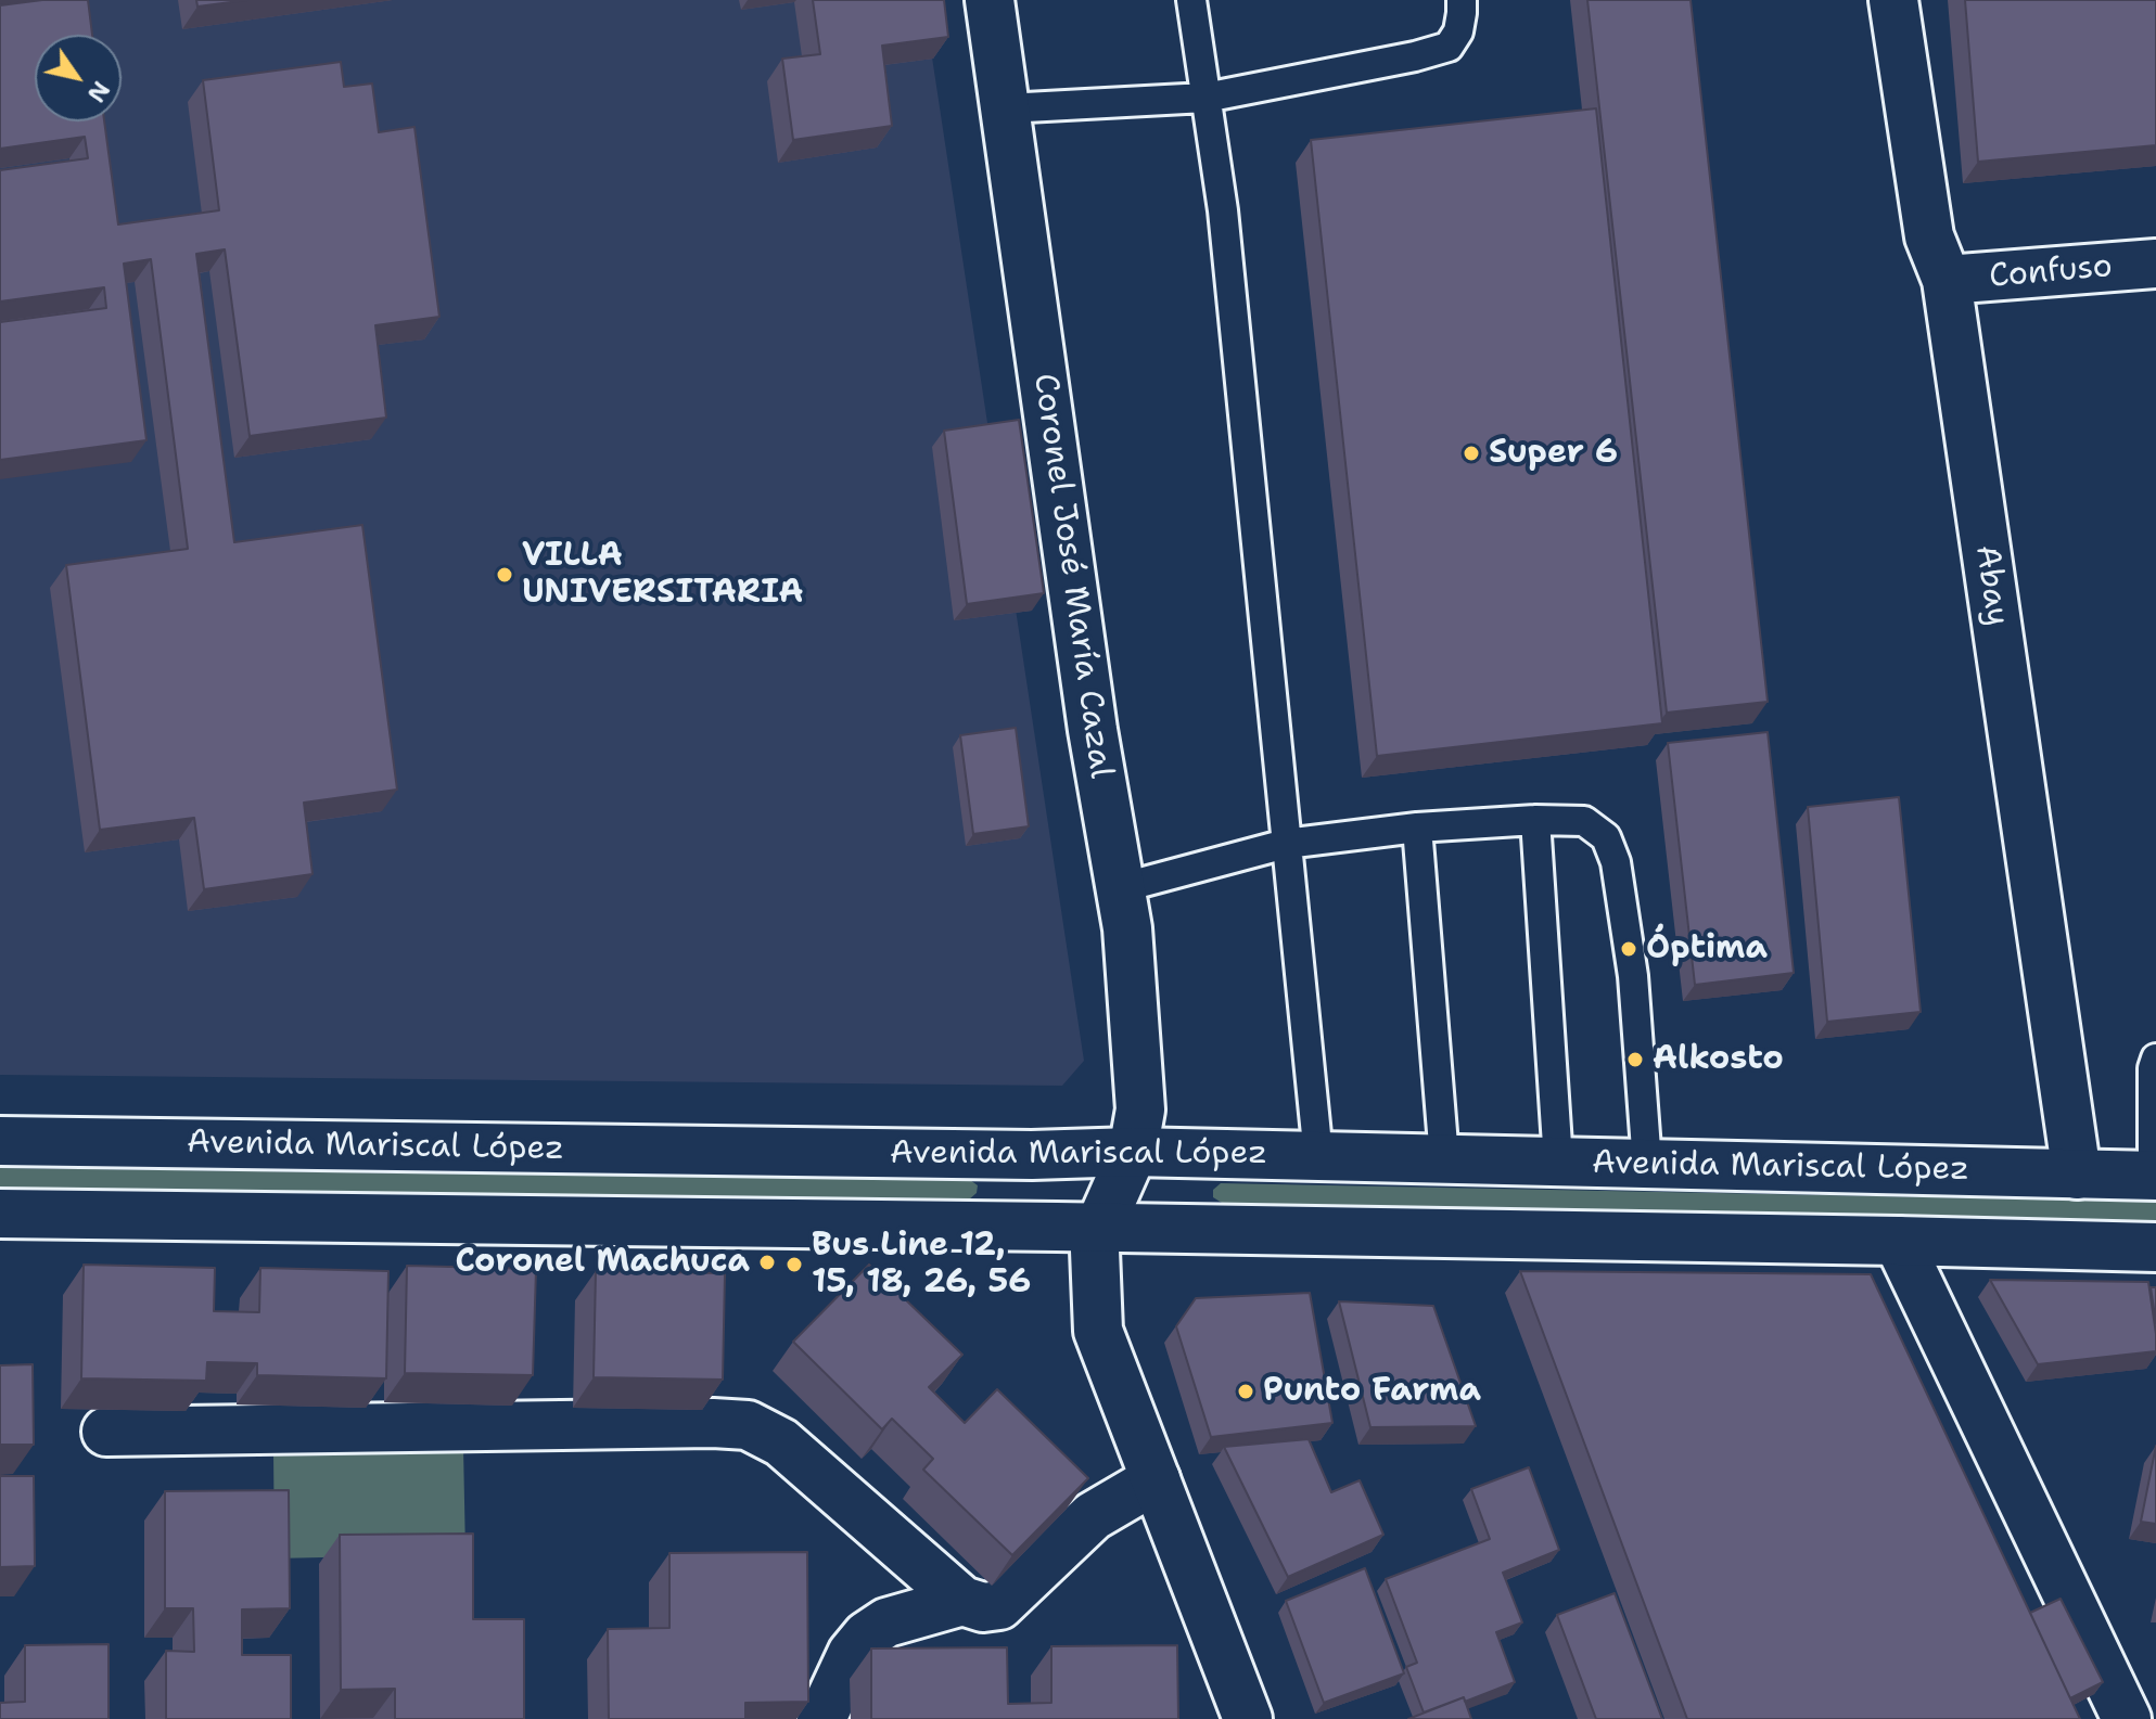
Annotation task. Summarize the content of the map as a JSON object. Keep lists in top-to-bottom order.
{
  "streets": {
    "main road": [
      "Confuso",
      "Coronel José María Cazal",
      "Abay",
      "Avenida Mariscal López"
    ]
  },
  "crossings": [
    ["Confuso", "Abay"],
    ["Coronel José María Cazal", "Avenida Mariscal López"],
    ["Abay", "Avenida Mariscal López"]
  ],
  "places": [
    "Super 6",
    "VILLA UNIVERSITARIA",
    "Óptima",
    "Alkosto",
    "Coronel Machuca",
    "Bus Line 12, 15, 18, 26, 56",
    "Punto Farma"
  ],
  "north": "bottom right"
}
